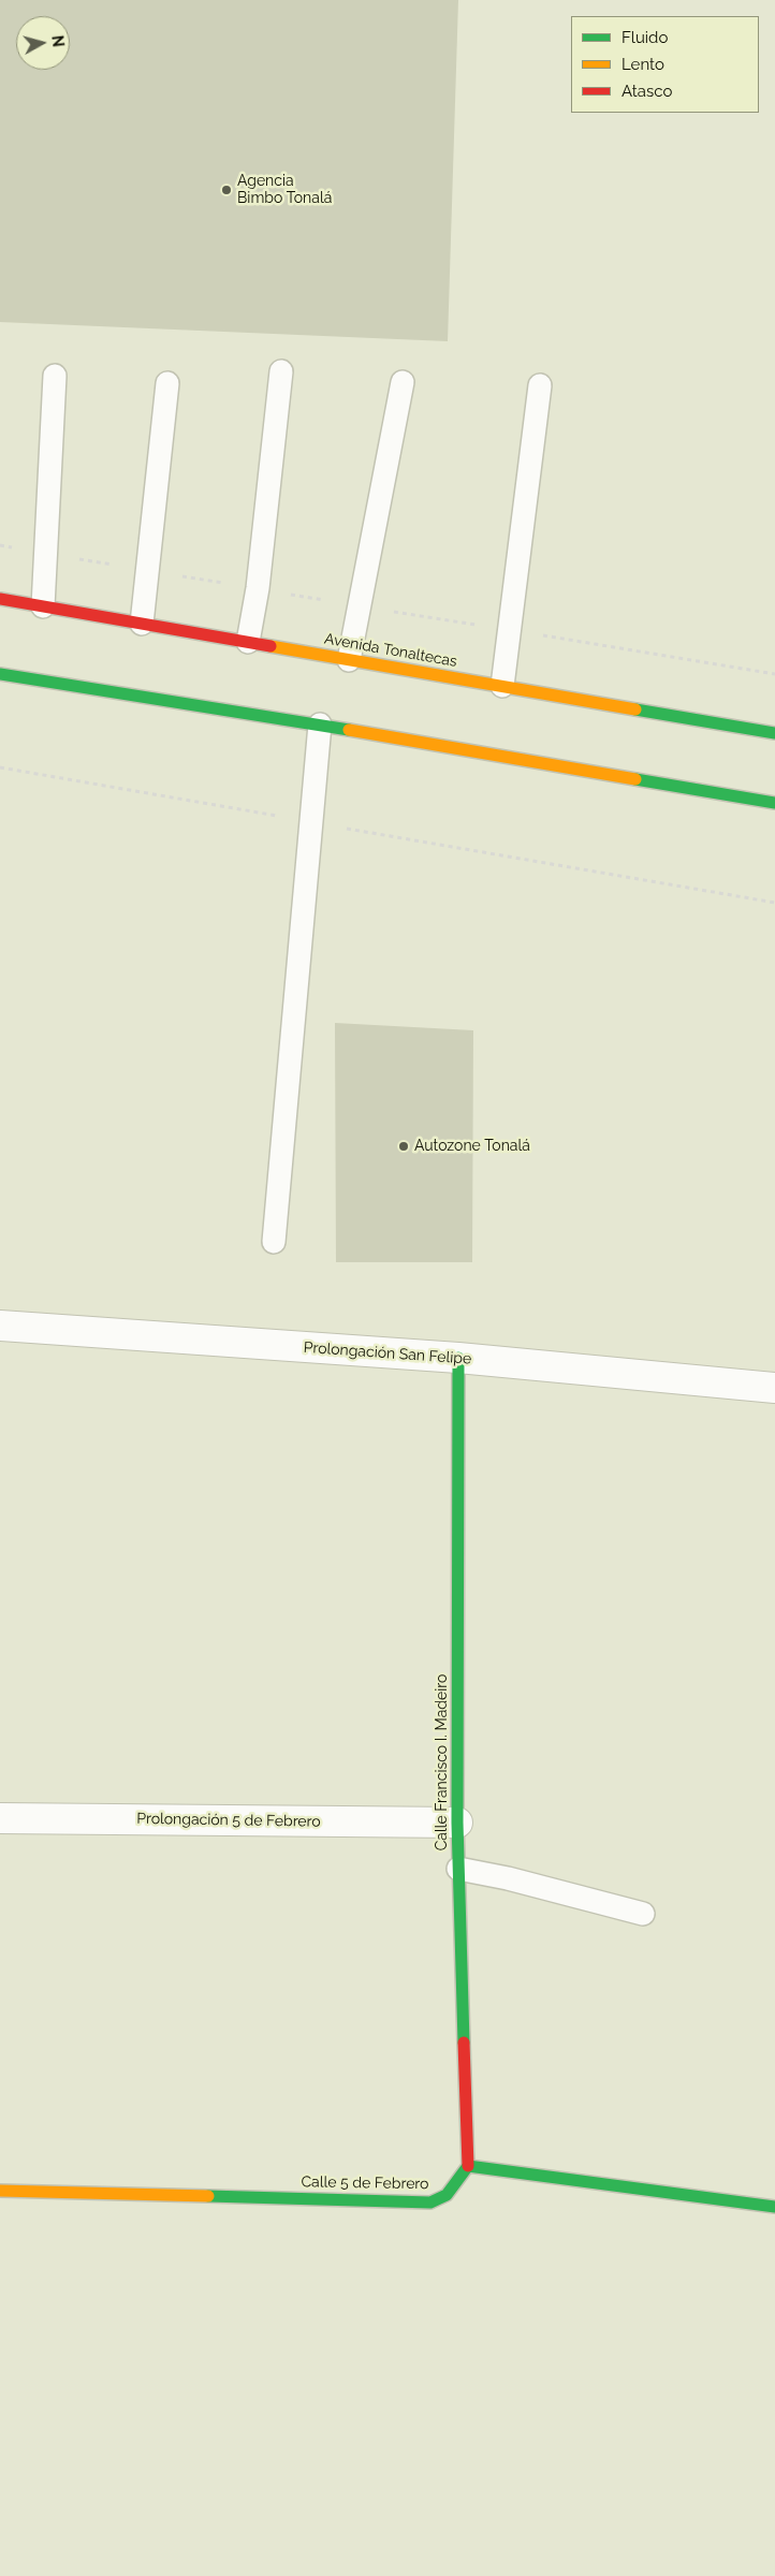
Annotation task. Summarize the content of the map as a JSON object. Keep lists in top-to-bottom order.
{
  "streets": {
    "street": [
      "Avenida Tonaltecas",
      "Prolongación San Felipe",
      "Calle Francisco I. Madeiro",
      "Prolongación 5 de Febrero",
      "Calle 5 de Febrero"
    ]
  },
  "crossings": [
    ["Prolongación San Felipe", "Calle Francisco I. Madeiro"],
    ["Calle Francisco I. Madeiro", "Prolongación 5 de Febrero"],
    ["Calle Francisco I. Madeiro", "Calle 5 de Febrero"]
  ],
  "places": ["Agencia Bimbo Tonalá", "Autozone Tonalá"],
  "legend": ["Fluido", "Lento", "Atasco"],
  "north": "right"
}
